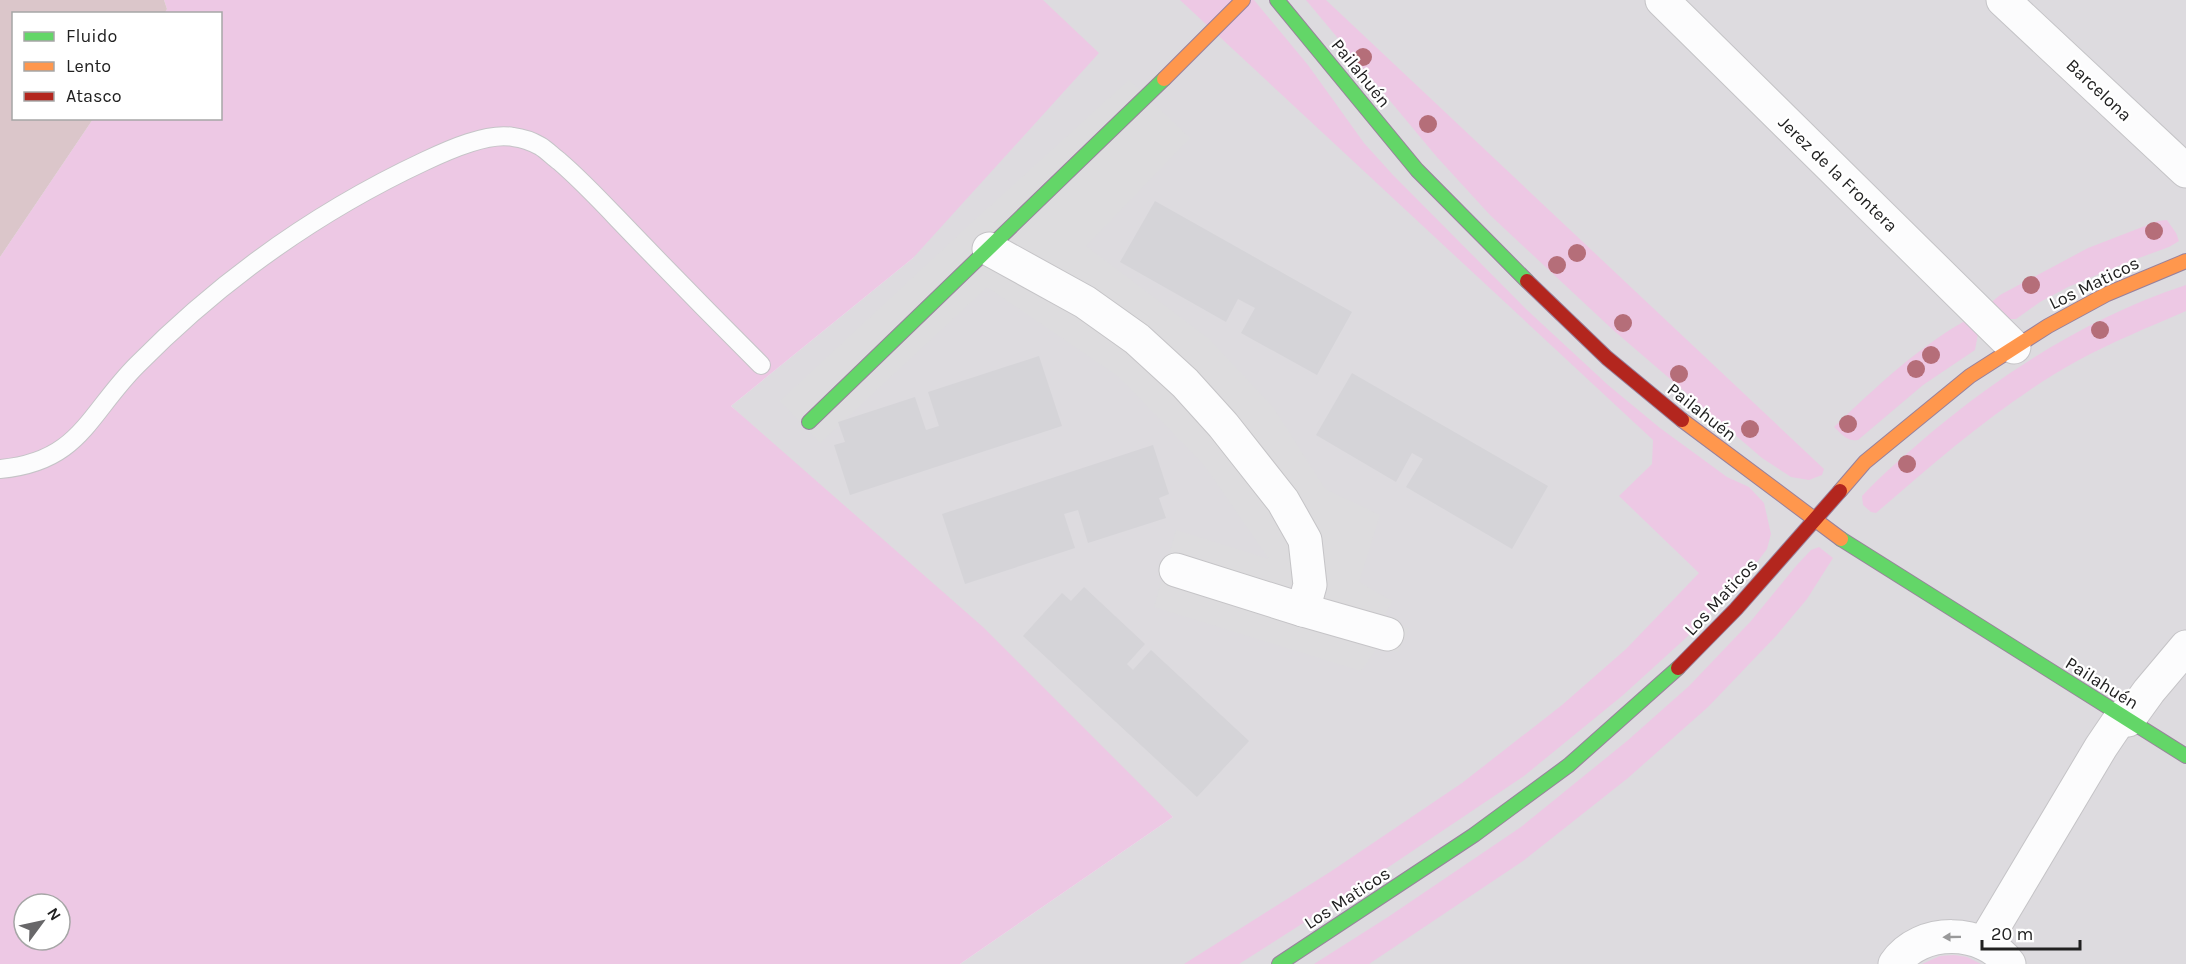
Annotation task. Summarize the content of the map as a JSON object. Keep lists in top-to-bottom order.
{
  "streets": {
    "street": [
      "Pailahuén",
      "Barcelona",
      "Jerez de la Frontera",
      "Los Maticos"
    ]
  },
  "crossings": [
    ["Pailahuén", "Los Maticos"],
    ["Jerez de la Frontera", "Los Maticos"]
  ],
  "legend": ["Fluido", "Lento", "Atasco"],
  "scale_bar": "20 m",
  "north": "top right"
}
